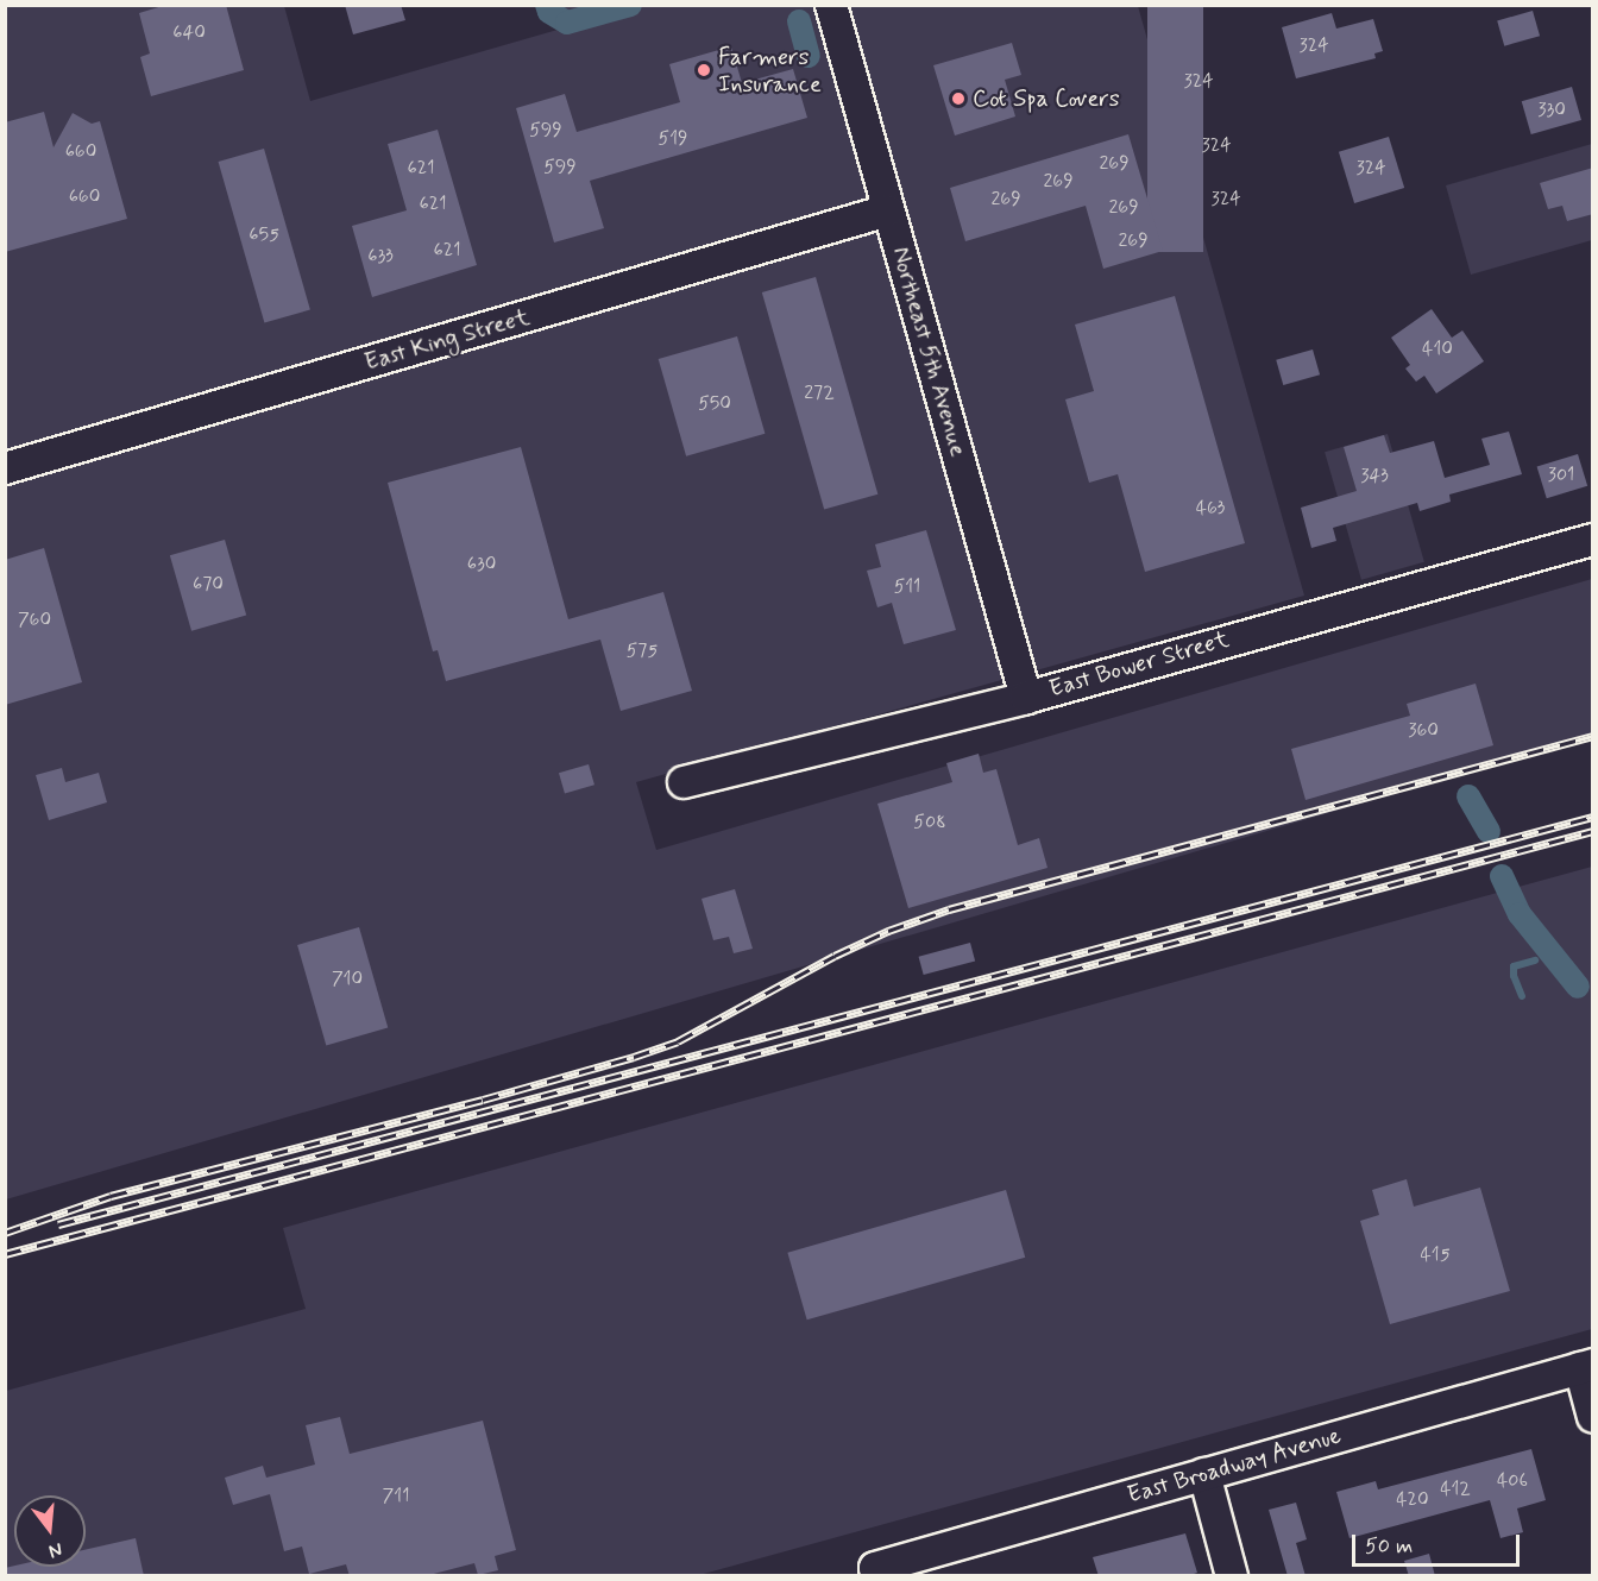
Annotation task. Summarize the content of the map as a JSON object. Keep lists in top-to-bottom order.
{
  "streets": {
    "street": [
      "East King Street",
      "Northeast 5th Avenue",
      "East Bower Street",
      "East Broadway Avenue"
    ]
  },
  "crossings": [
    ["East King Street", "Northeast 5th Avenue"],
    ["Northeast 5th Avenue", "East Bower Street"]
  ],
  "places": ["Farmers Insurance", "Cot Spa Covers"],
  "house_numbers": [
    "640",
    "324",
    "324",
    "330",
    "599",
    "519",
    "324",
    "660",
    "269",
    "599",
    "621",
    "324",
    "269",
    "660",
    "269",
    "324",
    "621",
    "269",
    "655",
    "269",
    "621",
    "633",
    "410",
    "272",
    "550",
    "301",
    "343",
    "463",
    "630",
    "670",
    "511",
    "760",
    "575",
    "360",
    "508",
    "710",
    "415",
    "406",
    "412",
    "711",
    "420"
  ],
  "scale_bar": "50 m",
  "north": "bottom"
}
